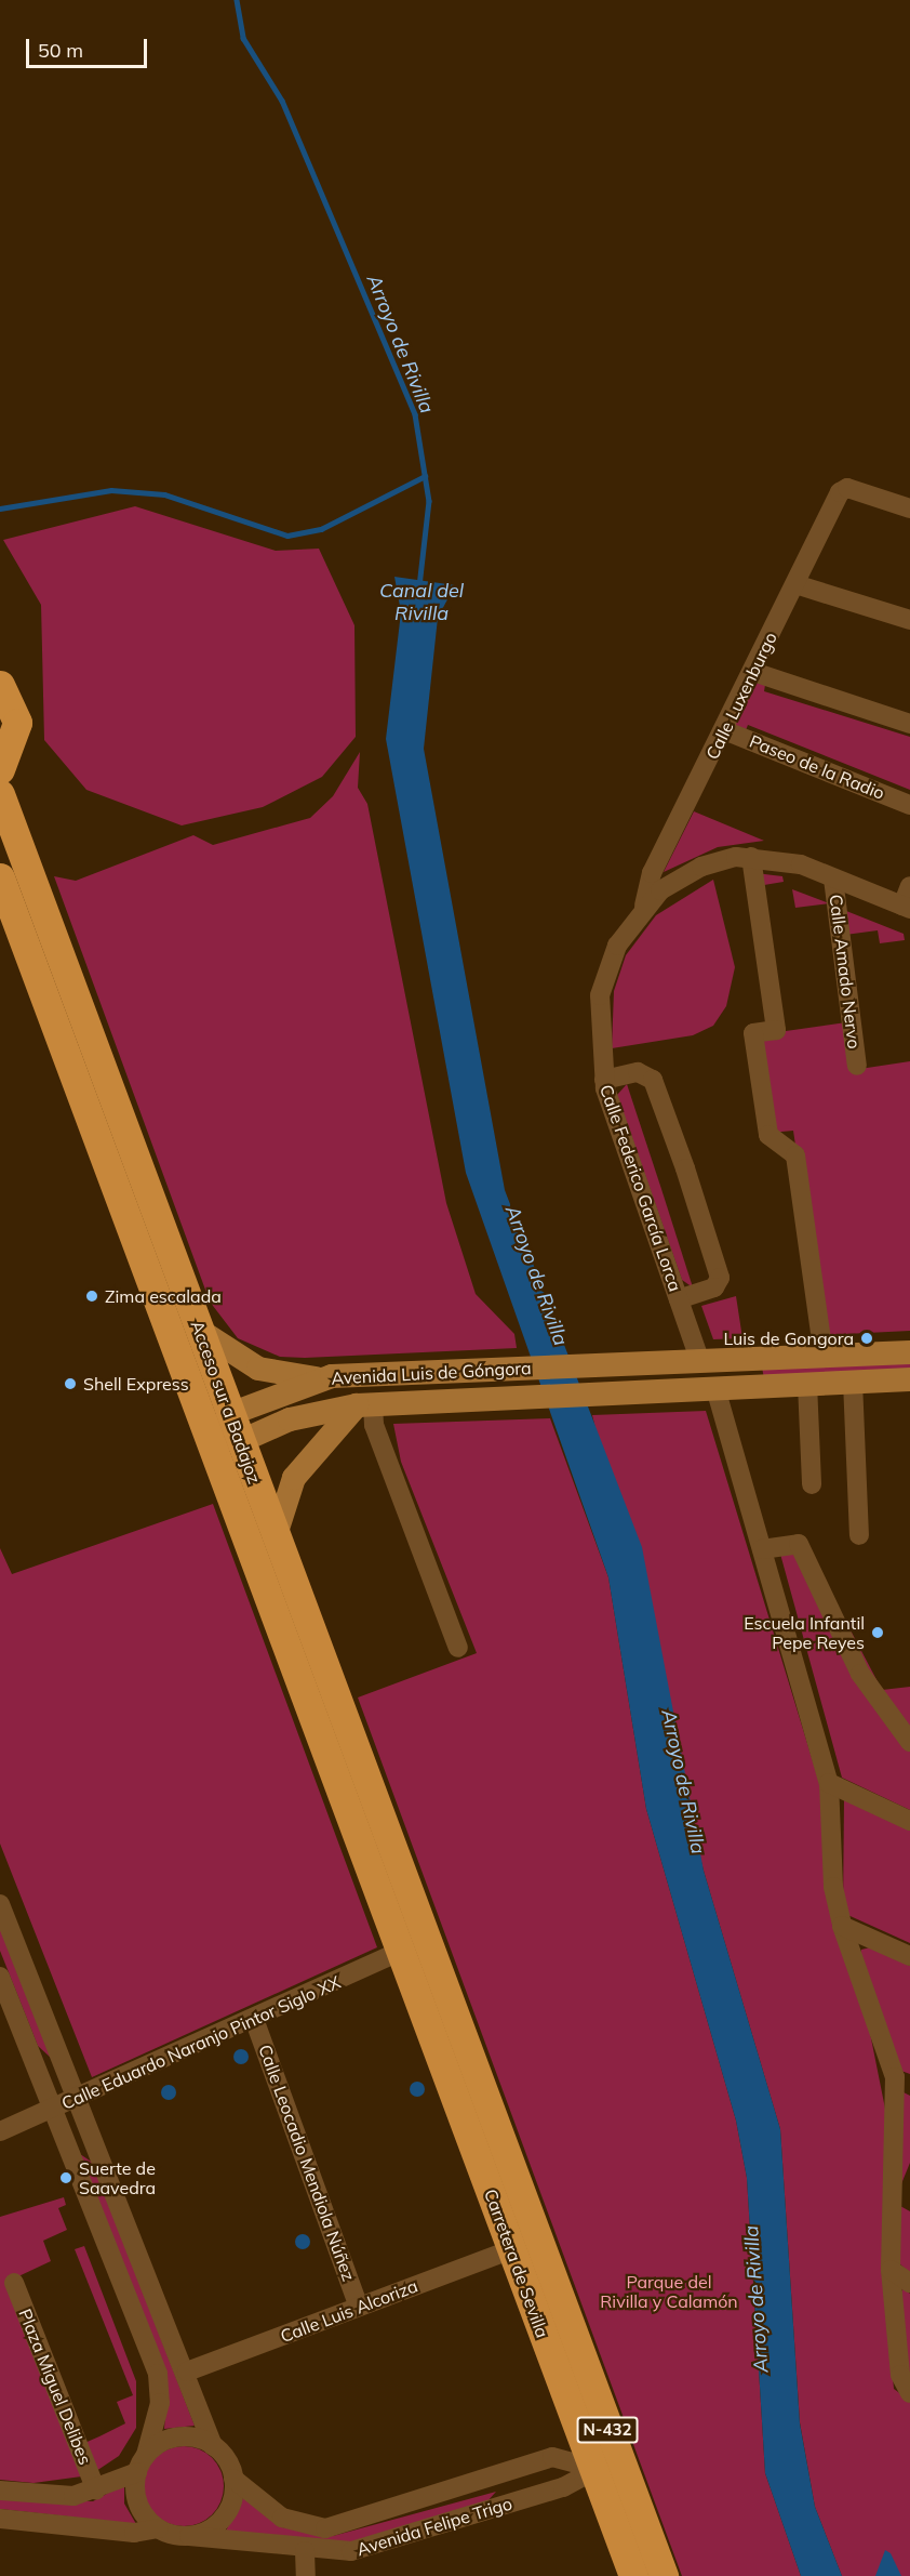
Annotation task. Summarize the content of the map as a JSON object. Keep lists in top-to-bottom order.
{
  "streets": {
    "highway": ["Acceso sur a Badajoz", "Carretera de Sevilla", "N-432"],
    "main road": ["Avenida Luis de Góngora"],
    "street": [
      "Calle Luxenburgo",
      "Paseo de la Radio",
      "Calle Amado Nervo",
      "Calle Federico García Lorca",
      "Calle Eduardo Naranjo Pintor Siglo XX",
      "Calle Leocadio Mendiola Núñez",
      "Calle Luis Alcoriza",
      "Plaza Miguel Delibes",
      "Avenida Felipe Trigo"
    ]
  },
  "crossings": [
    ["Calle Luxenburgo", "Paseo de la Radio"],
    ["Calle Luxenburgo", "Calle Federico García Lorca"],
    ["Calle Federico García Lorca", "Avenida Luis de Góngora"],
    ["Avenida Luis de Góngora", "Acceso sur a Badajoz"],
    ["Acceso sur a Badajoz", "Calle Eduardo Naranjo Pintor Siglo XX"],
    ["Acceso sur a Badajoz", "Carretera de Sevilla"],
    ["Calle Eduardo Naranjo Pintor Siglo XX", "Calle Leocadio Mendiola Núñez"],
    ["Calle Eduardo Naranjo Pintor Siglo XX", "Carretera de Sevilla"],
    ["Calle Leocadio Mendiola Núñez", "Calle Luis Alcoriza"],
    ["Carretera de Sevilla", "Calle Luis Alcoriza"],
    ["Carretera de Sevilla", "N-432"],
    ["Carretera de Sevilla", "Avenida Felipe Trigo"]
  ],
  "water": ["Arroyo de Rivilla", "Canal del Rivilla"],
  "parks": ["Parque del Rivilla y Calamón"],
  "places": [
    "Zima escalada",
    "Luis de Gongora",
    "Shell Express",
    "Escuela Infantil Pepe Reyes",
    "Suerte de Saavedra"
  ],
  "scale_bar": "50 m"
}
